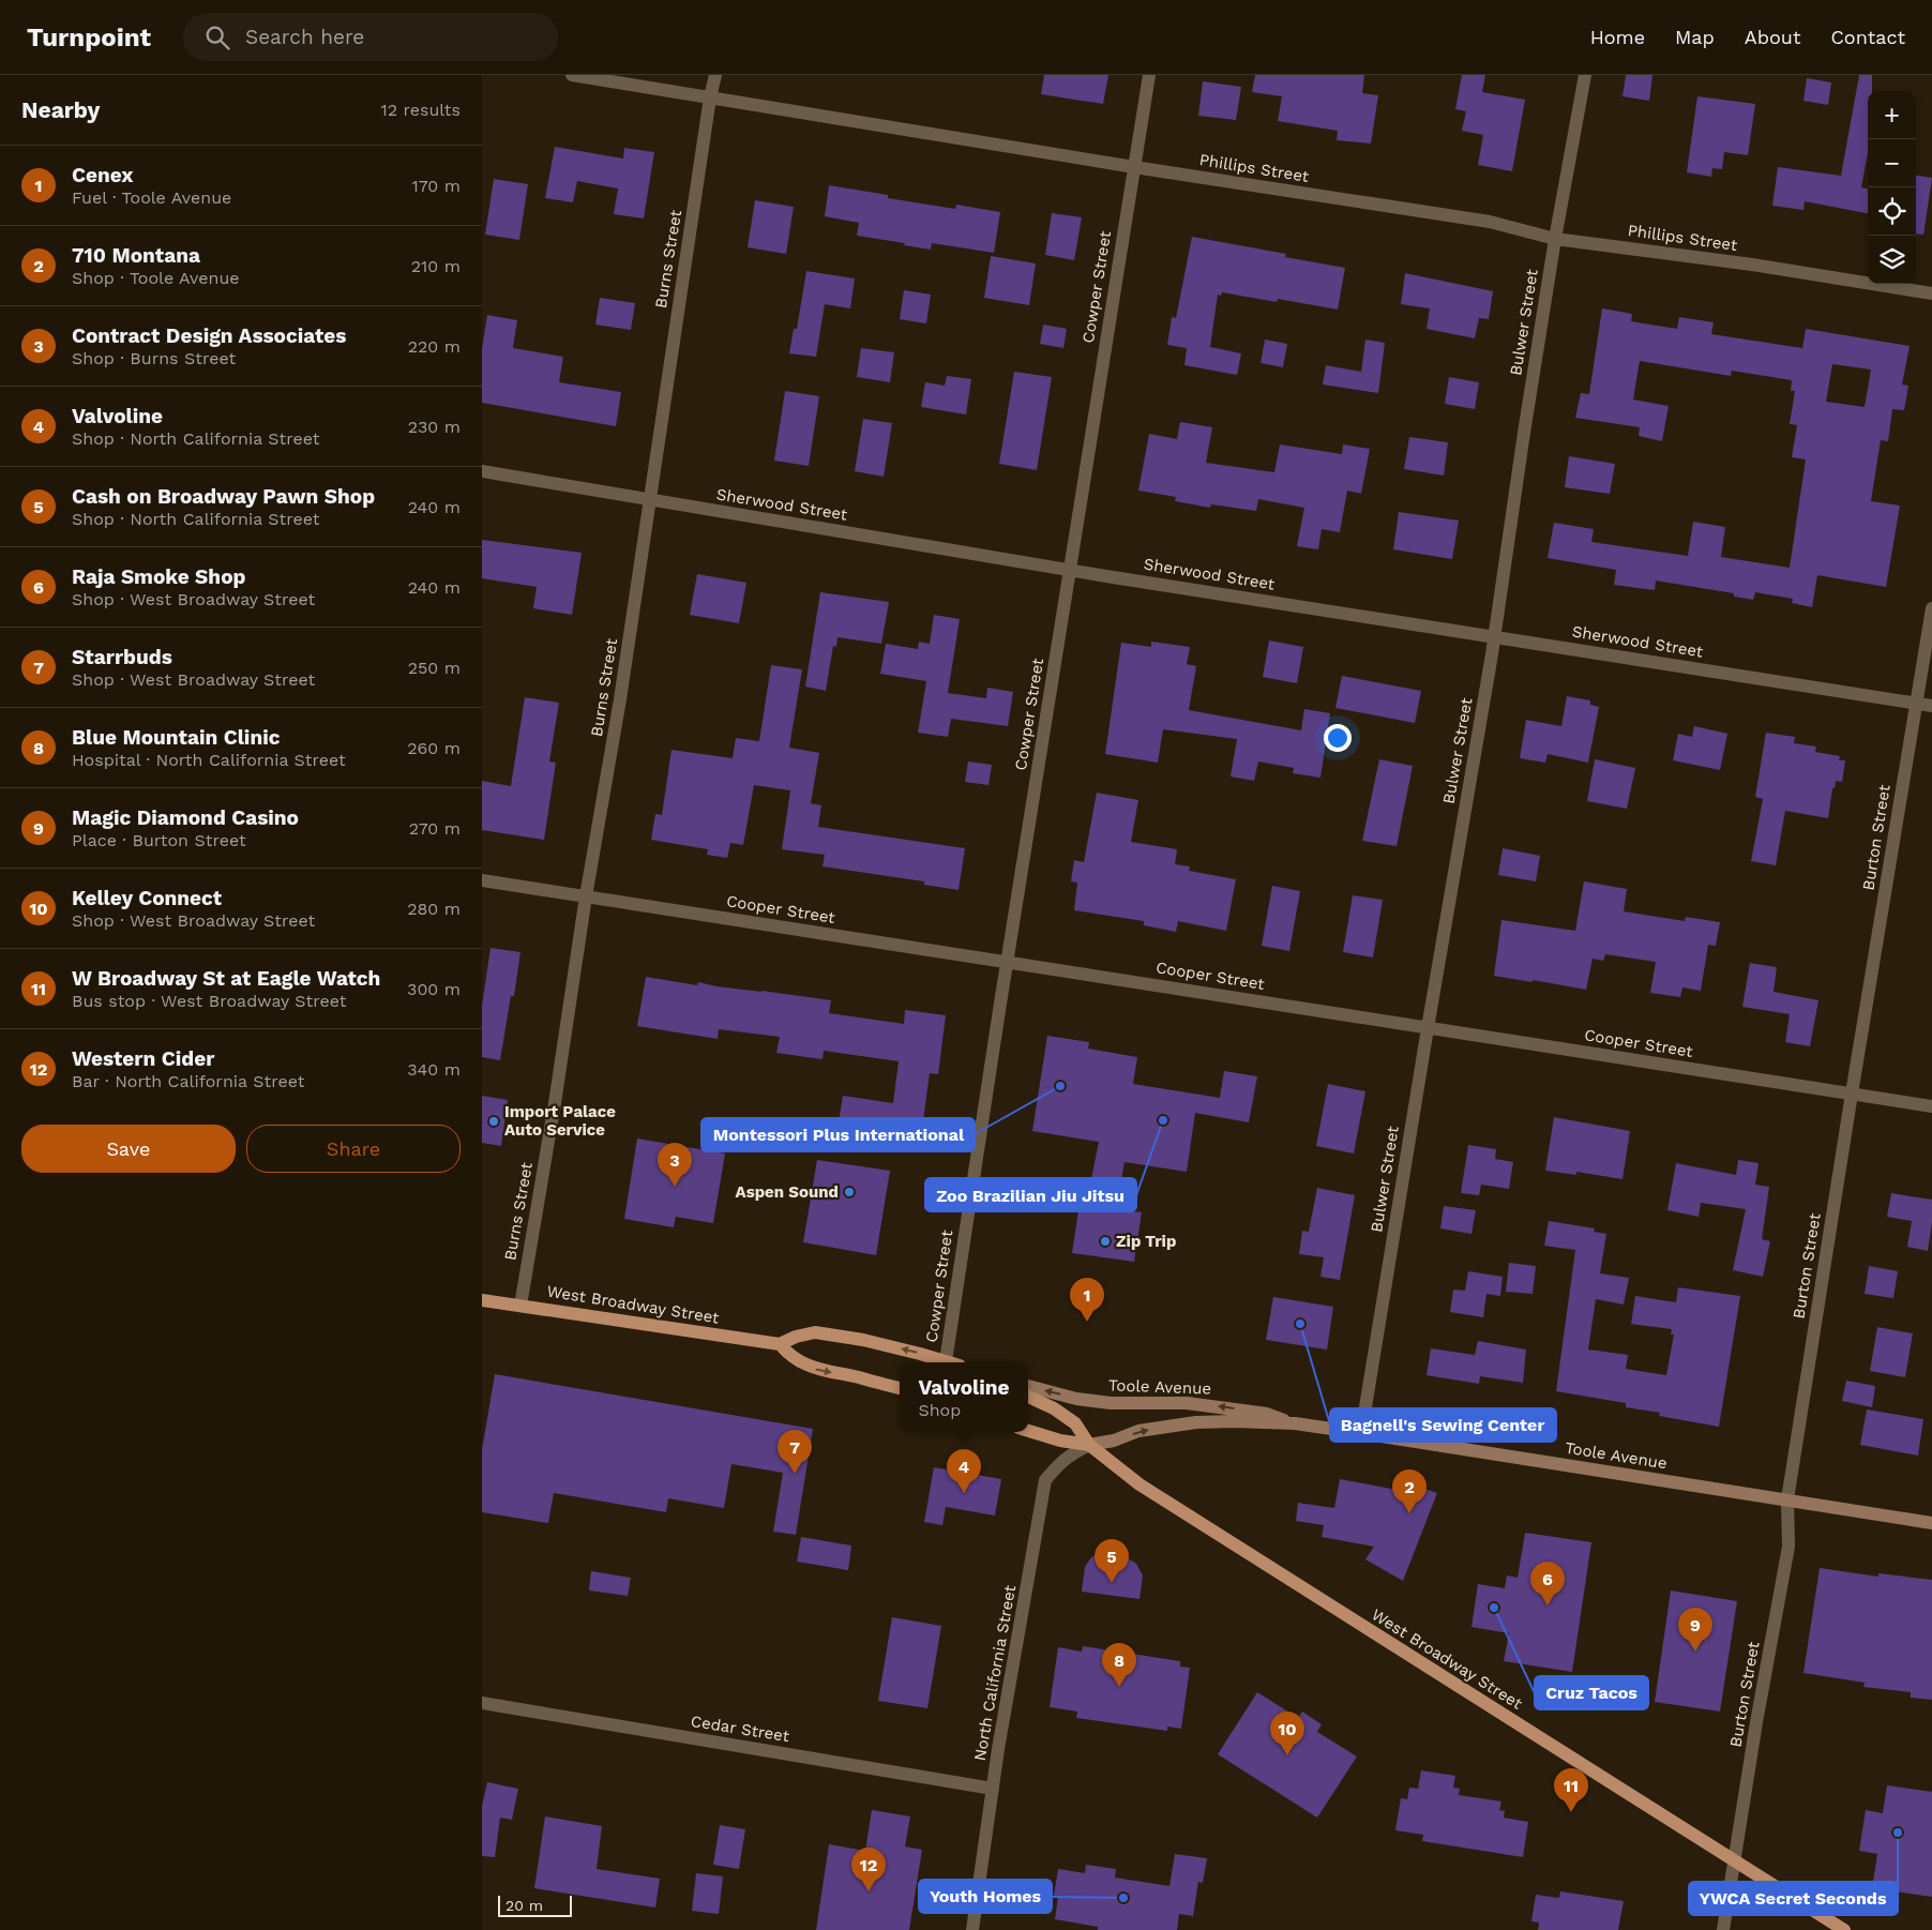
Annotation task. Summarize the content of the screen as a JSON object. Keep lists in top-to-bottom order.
{
  "streets": {
    "main road": ["West Broadway Street", "Toole Avenue"],
    "street": [
      "Phillips Street",
      "Burns Street",
      "Cowper Street",
      "Bulwer Street",
      "Sherwood Street",
      "Burton Street",
      "Cooper Street",
      "North California Street",
      "Cedar Street"
    ]
  },
  "crossings": [
    ["Phillips Street", "Burns Street"],
    ["Phillips Street", "Cowper Street"],
    ["Phillips Street", "Bulwer Street"],
    ["Burns Street", "Sherwood Street"],
    ["Burns Street", "Cooper Street"],
    ["Burns Street", "West Broadway Street"],
    ["Cowper Street", "Sherwood Street"],
    ["Cowper Street", "Cooper Street"],
    ["Bulwer Street", "Sherwood Street"],
    ["Bulwer Street", "Cooper Street"],
    ["Bulwer Street", "Toole Avenue"],
    ["Sherwood Street", "Burton Street"],
    ["Burton Street", "Cooper Street"],
    ["Burton Street", "West Broadway Street"],
    ["Burton Street", "Toole Avenue"],
    ["West Broadway Street", "Toole Avenue"],
    ["West Broadway Street", "North California Street"],
    ["Toole Avenue", "North California Street"],
    ["North California Street", "Cedar Street"]
  ],
  "places": [
    "Montessori Plus International",
    "Zoo Brazilian Jiu Jitsu",
    "Import Palace Auto Service",
    "Aspen Sound",
    "Zip Trip",
    "Bagnell's Sewing Center",
    "Cruz Tacos",
    "YWCA Secret Seconds",
    "Youth Homes"
  ],
  "scale_bar": "20 m",
  "page": {
    "header": "Turnpoint",
    "search": "Search here",
    "nav": [
      "Home",
      "Map",
      "About",
      "Contact"
    ],
    "heading": ["Nearby", "12 results"],
    "map_buttons": ["+", "−"],
    "list": [
      {
        "mark": "1",
        "name": "Cenex",
        "note": "Fuel · Toole Avenue",
        "value": "170 m"
      },
      {
        "mark": "2",
        "name": "710 Montana",
        "note": "Shop · Toole Avenue",
        "value": "210 m"
      },
      {
        "mark": "3",
        "name": "Contract Design Associates",
        "note": "Shop · Burns Street",
        "value": "220 m"
      },
      {
        "mark": "4",
        "name": "Valvoline",
        "note": "Shop · North California Street",
        "value": "230 m"
      },
      {
        "mark": "5",
        "name": "Cash on Broadway Pawn Shop",
        "note": "Shop · North California Street",
        "value": "240 m"
      },
      {
        "mark": "6",
        "name": "Raja Smoke Shop",
        "note": "Shop · West Broadway Street",
        "value": "240 m"
      },
      {
        "mark": "7",
        "name": "Starrbuds",
        "note": "Shop · West Broadway Street",
        "value": "250 m"
      },
      {
        "mark": "8",
        "name": "Blue Mountain Clinic",
        "note": "Hospital · North California Street",
        "value": "260 m"
      },
      {
        "mark": "9",
        "name": "Magic Diamond Casino",
        "note": "Place · Burton Street",
        "value": "270 m"
      },
      {
        "mark": "10",
        "name": "Kelley Connect",
        "note": "Shop · West Broadway Street",
        "value": "280 m"
      },
      {
        "mark": "11",
        "name": "W Broadway St at Eagle Watch",
        "note": "Bus stop · West Broadway Street",
        "value": "300 m"
      },
      {
        "mark": "12",
        "name": "Western Cider",
        "note": "Bar · North California Street",
        "value": "340 m"
      }
    ],
    "buttons": ["Save", "Share"],
    "pins": [
      "3",
      "1",
      "7",
      "4",
      "2",
      "5",
      "6",
      "9",
      "8",
      "10",
      "11",
      "12"
    ],
    "popup": ["Valvoline", "Shop"],
    "scale": "20 m"
  }
}
